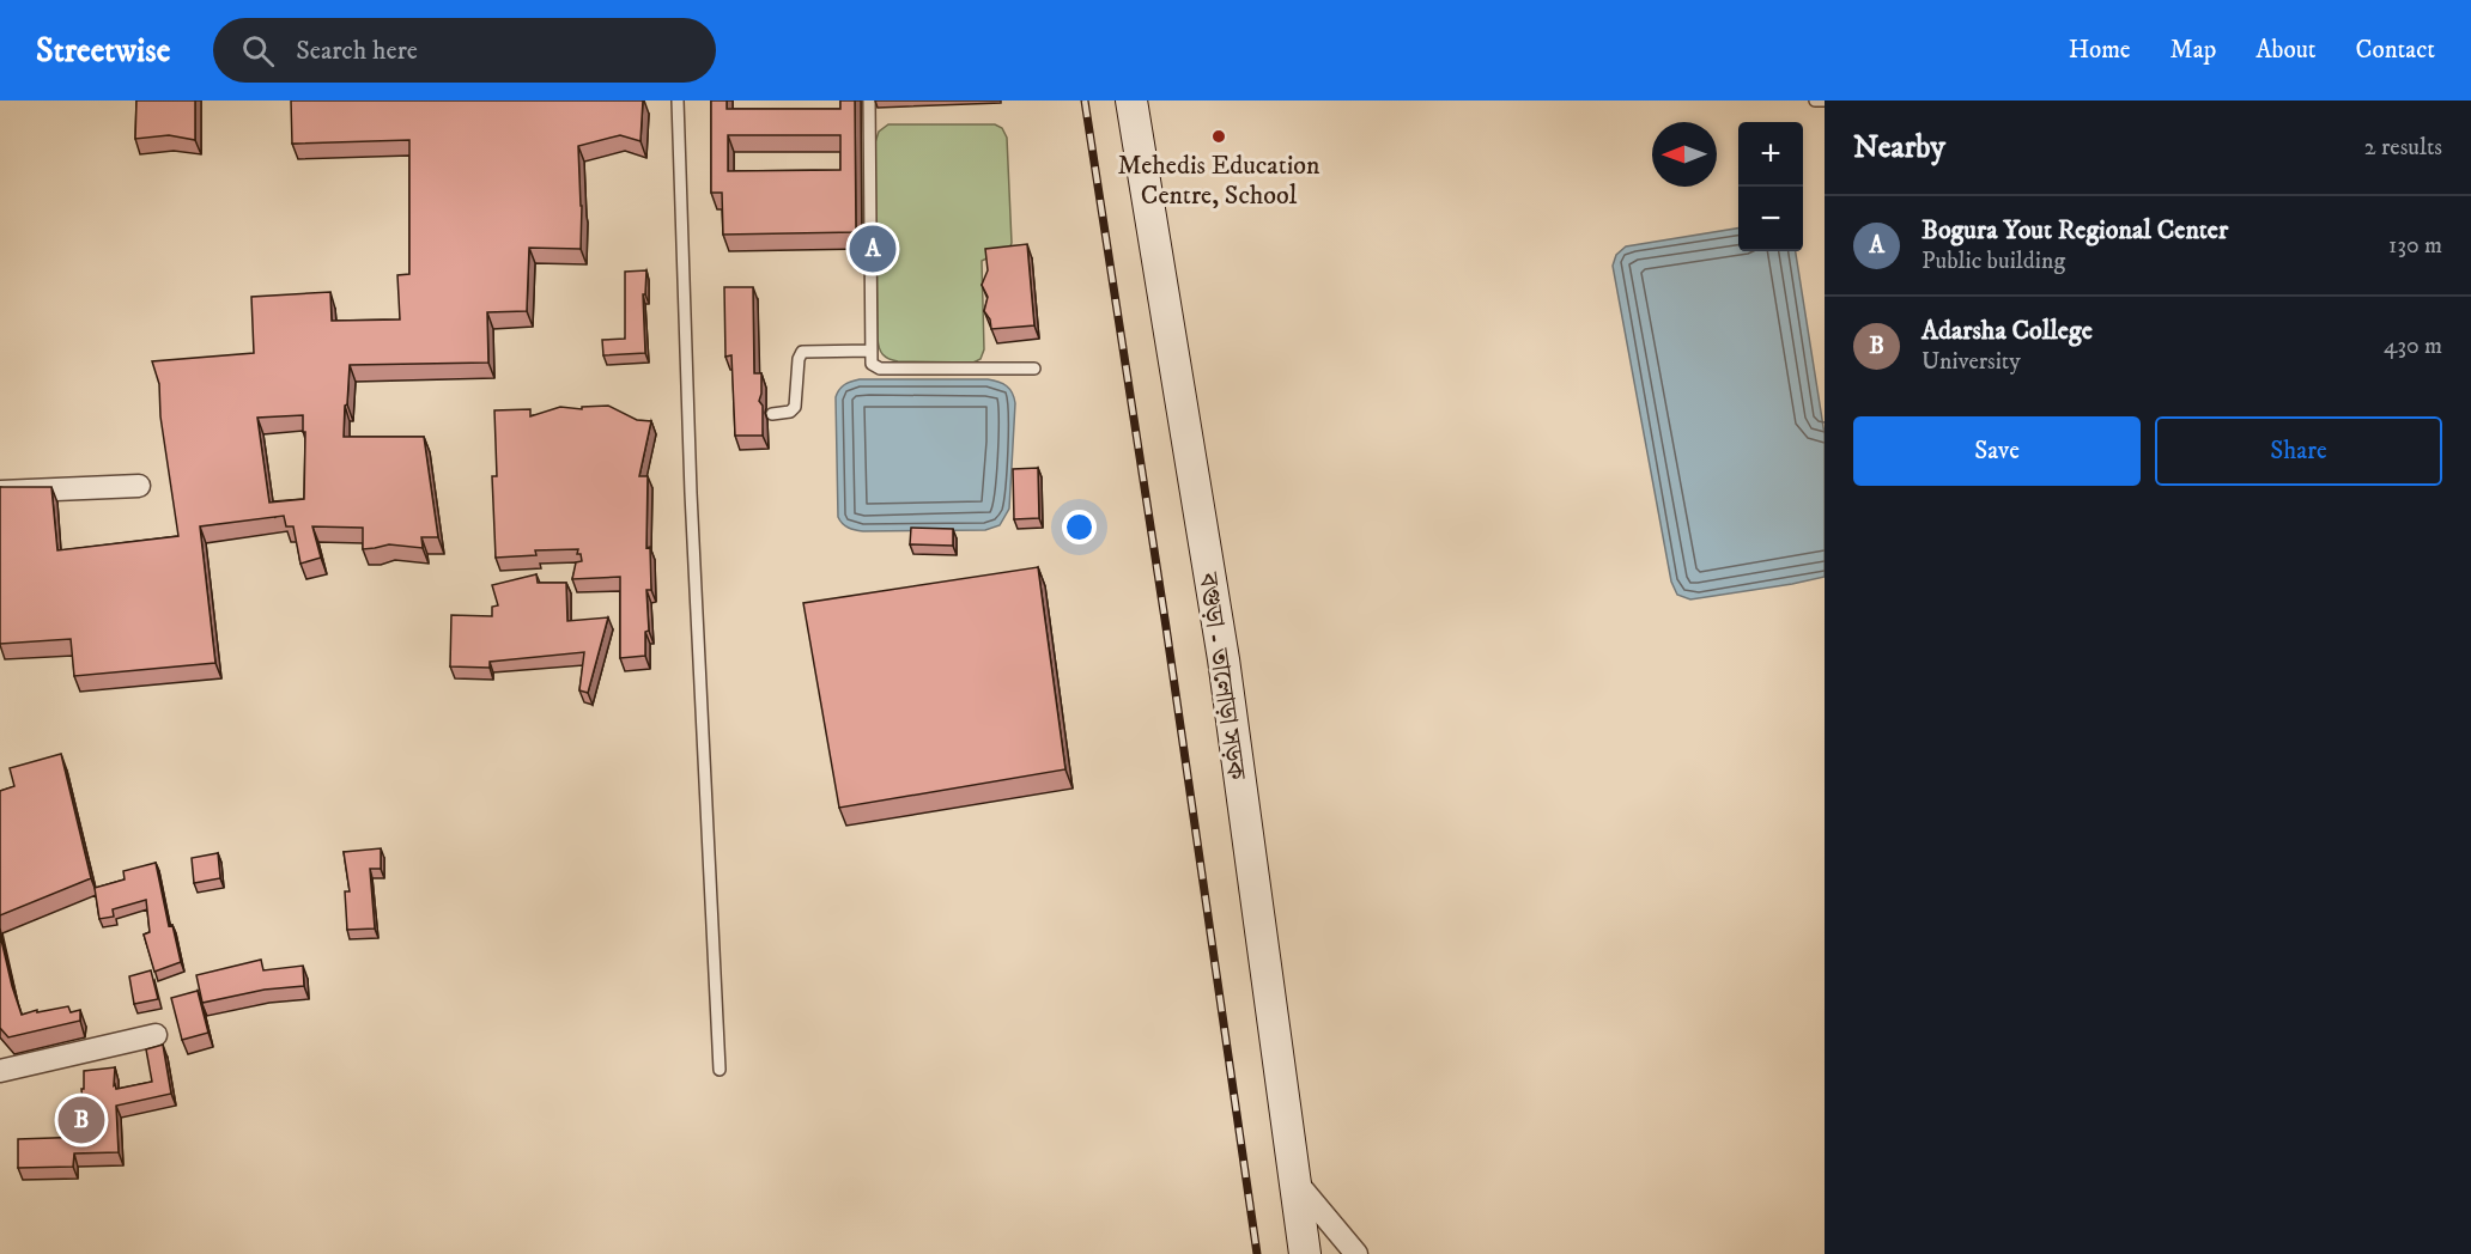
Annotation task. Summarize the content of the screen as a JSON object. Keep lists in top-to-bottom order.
{
  "streets": {
    "street": ["বগুড়া - তালোড়া সড়ক"]
  },
  "places": ["Mehedis Education Centre, School"],
  "north": "left",
  "page": {
    "header": "Streetwise",
    "search": "Search here",
    "nav": [
      "Home",
      "Map",
      "About",
      "Contact"
    ],
    "heading": ["Nearby", "2 results"],
    "map_buttons": ["+", "−"],
    "list": [
      {
        "mark": "A",
        "name": "Bogura Yout Regional Center",
        "note": "Public building",
        "value": "130 m"
      },
      {
        "mark": "B",
        "name": "Adarsha College",
        "note": "University",
        "value": "430 m"
      }
    ],
    "pins": ["A", "B"],
    "buttons": ["Save", "Share"]
  }
}
